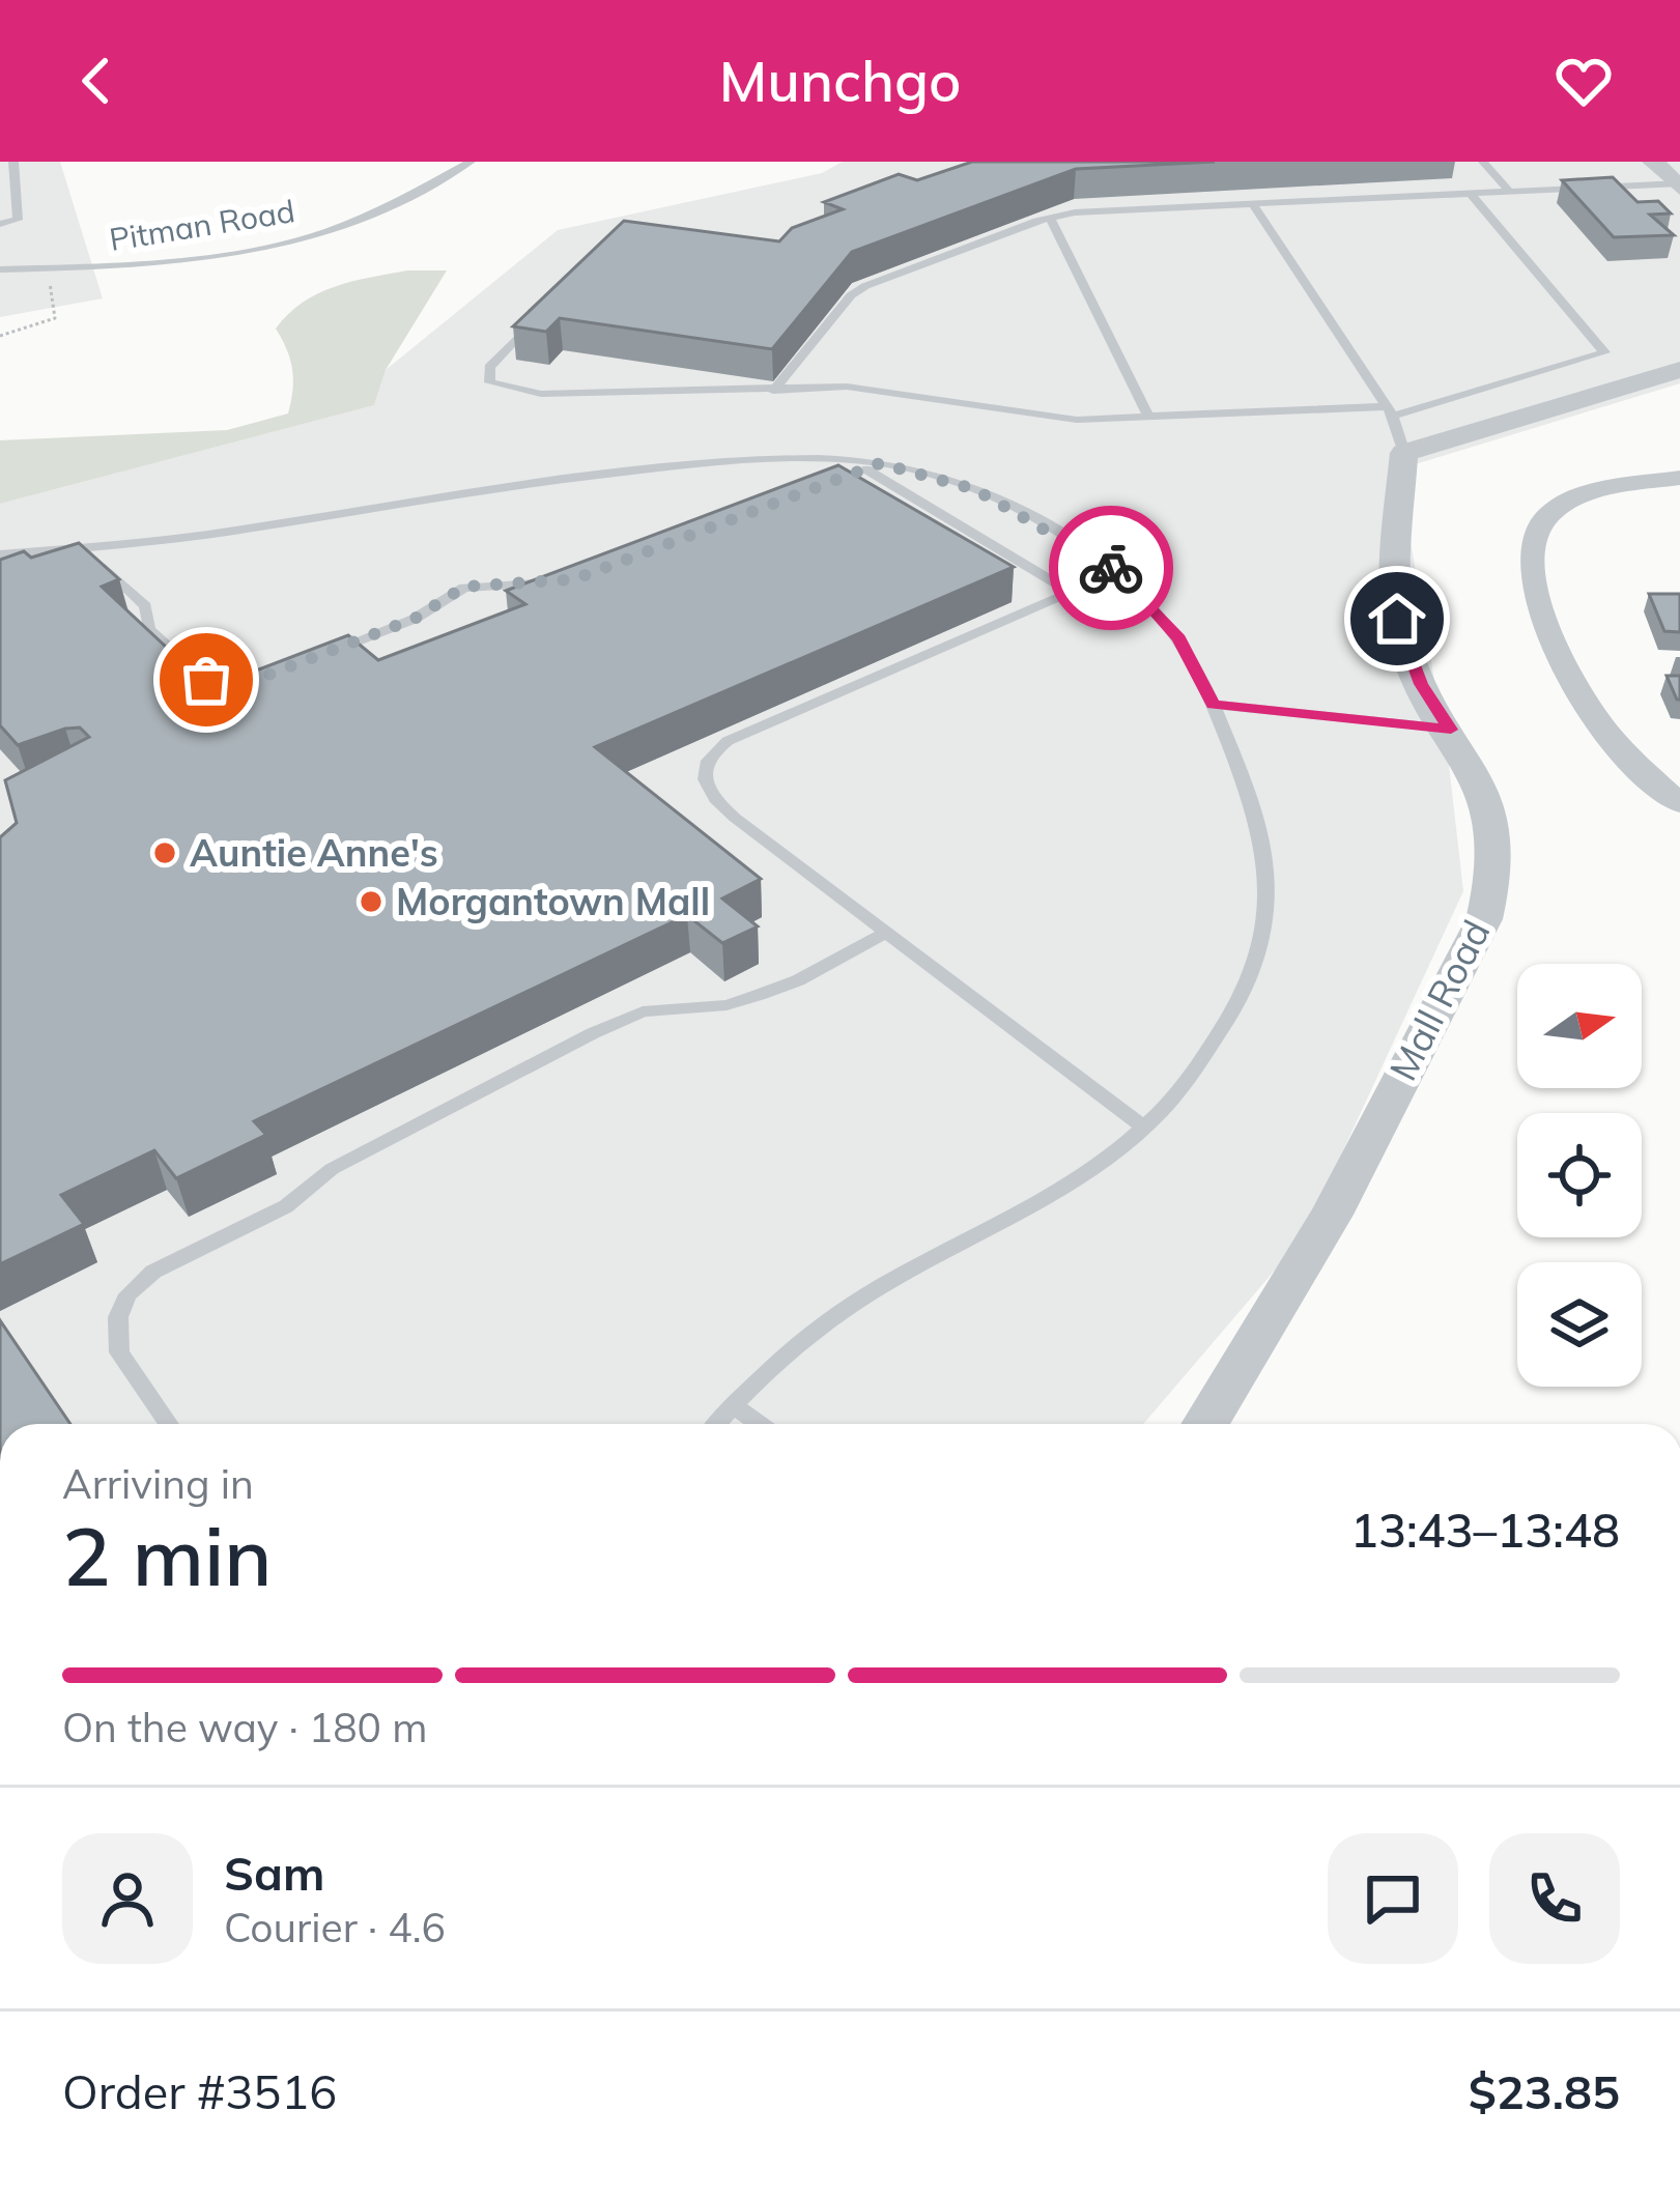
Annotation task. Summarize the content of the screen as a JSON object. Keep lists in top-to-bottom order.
{
  "streets": {
    "street": ["Mall Road"],
    "lane": ["Pitman Road"]
  },
  "places": ["Auntie Anne's", "Morgantown Mall"],
  "north": "right",
  "page": {
    "header": "Munchgo",
    "heading": ["2 min", "Arriving in", "13:43–13:48"],
    "panel": [
      "Sam",
      "Courier · 4.6",
      "Order #3516",
      "$23.85"
    ],
    "bar": "On the way · 180 m"
  }
}
